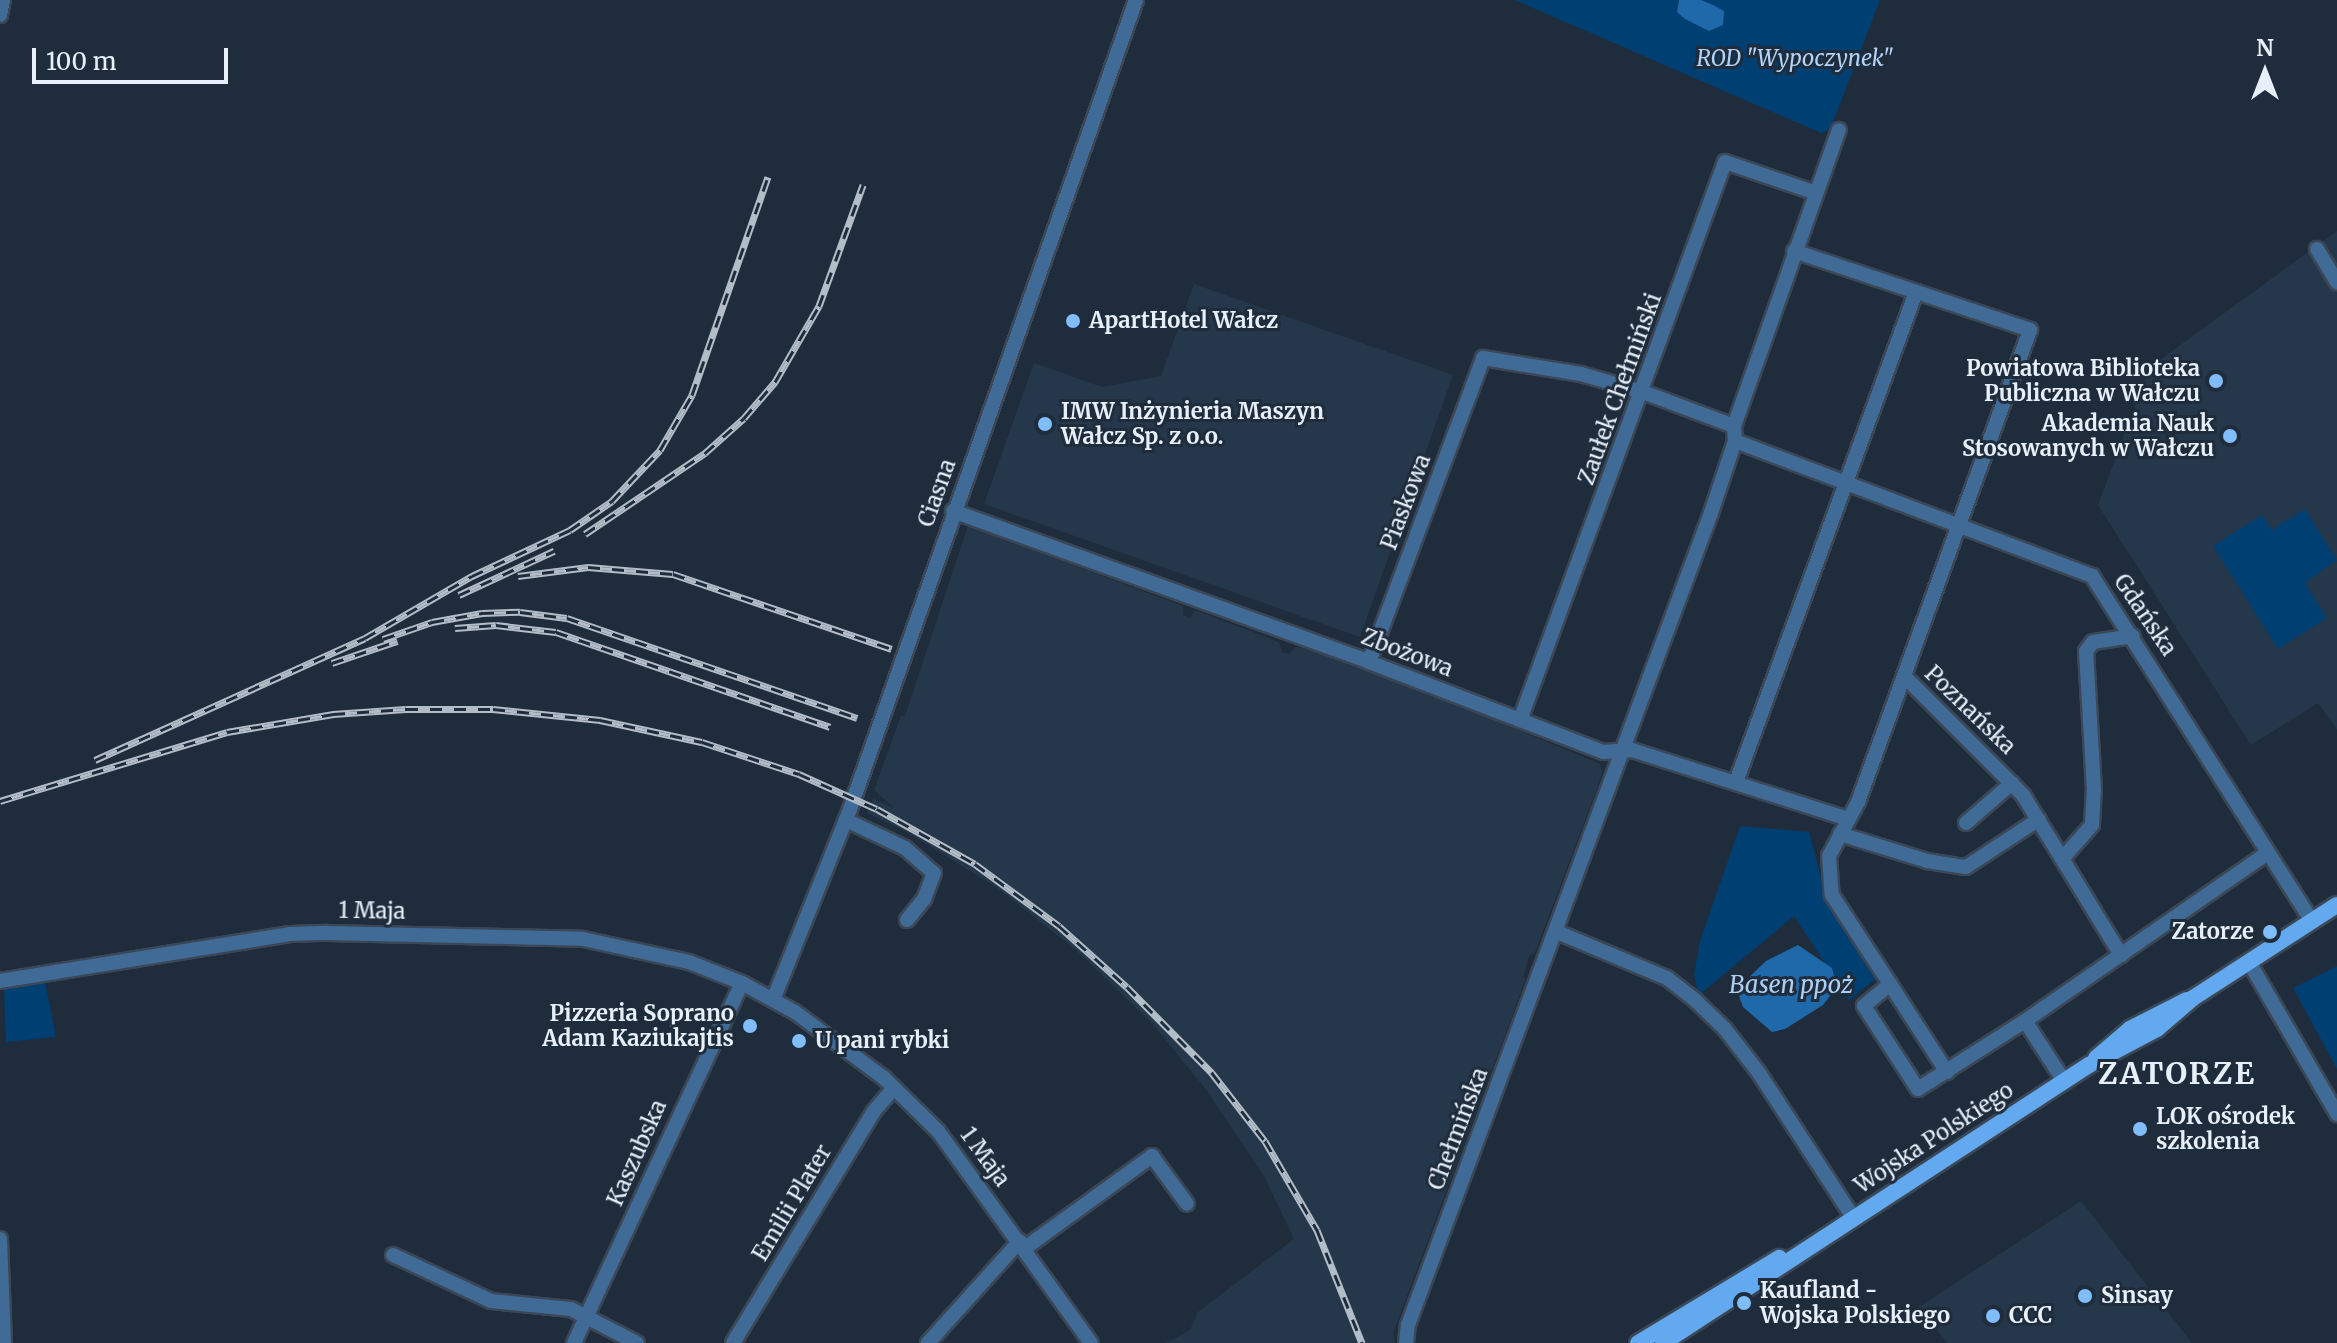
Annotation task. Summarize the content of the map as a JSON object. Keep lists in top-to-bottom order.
{
  "streets": {
    "main road": ["Wojska Polskiego"],
    "street": [
      "Zaułek Chełmiński",
      "Ciasna",
      "Piaskowa",
      "Gdańska",
      "Zbożowa",
      "Poznańska",
      "1 Maja",
      "Chełmińska",
      "Kaszubska",
      "Emilii Plater"
    ]
  },
  "crossings": [
    ["Zaułek Chełmiński", "Piaskowa"],
    ["Zaułek Chełmiński", "Zbożowa"],
    ["Ciasna", "Zbożowa"],
    ["Ciasna", "1 Maja"],
    ["Piaskowa", "Zbożowa"],
    ["Gdańska", "Wojska Polskiego"],
    ["Zbożowa", "Poznańska"],
    ["Zbożowa", "Chełmińska"],
    ["1 Maja", "Kaszubska"],
    ["1 Maja", "Emilii Plater"]
  ],
  "districts": ["ZATORZE"],
  "water": ["Basen ppoż"],
  "parks": ["ROD \"Wypoczynek\""],
  "places": [
    "ApartHotel Wałcz",
    "Powiatowa Biblioteka Publiczna w Wałczu",
    "IMW Inżynieria Maszyn Wałcz Sp. z o.o.",
    "Akademia Nauk Stosowanych w Wałczu",
    "Zatorze",
    "Pizzeria Soprano Adam Kaziukajtis",
    "U pani rybki",
    "LOK ośrodek szkolenia",
    "Sinsay",
    "Kaufland - Wojska Polskiego",
    "CCC"
  ],
  "scale_bar": "100 m",
  "north": "top"
}
